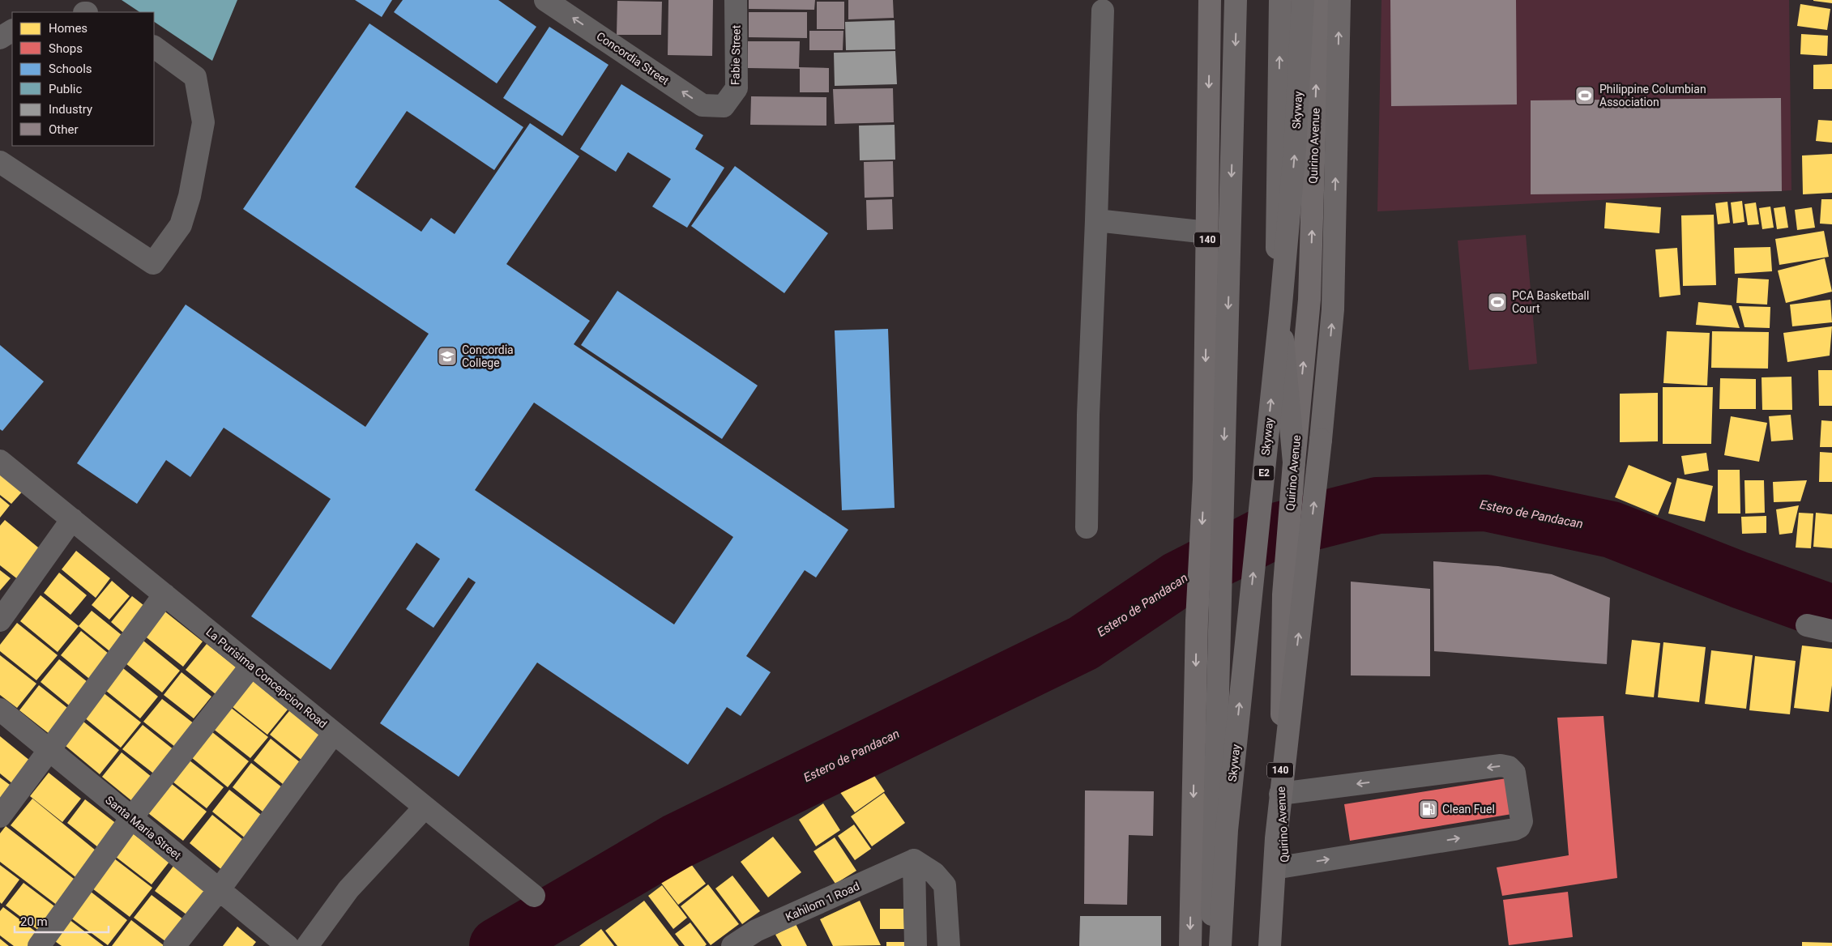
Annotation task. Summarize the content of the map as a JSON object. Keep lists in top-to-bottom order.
{
  "streets": {
    "highway": ["Skyway", "E2"],
    "main road": ["Quirino Avenue", "140"],
    "street": [
      "Fabie Street",
      "Concordia Street",
      "La Purisima Concepcion Road",
      "Santa Maria Street",
      "Kahilom 1 Road"
    ]
  },
  "crossings": [
    ["Fabie Street", "Concordia Street"]
  ],
  "one_way": ["Concordia Street"],
  "water": ["Estero de Pandacan"],
  "places": {
    "sports": ["Philippine Columbian Association", "PCA Basketball Court"],
    "school or university": ["Concordia College"],
    "fuel station": ["Clean Fuel"]
  },
  "legend": [
    "Homes",
    "Shops",
    "Schools",
    "Public",
    "Industry",
    "Other"
  ],
  "scale_bar": "20 m"
}
